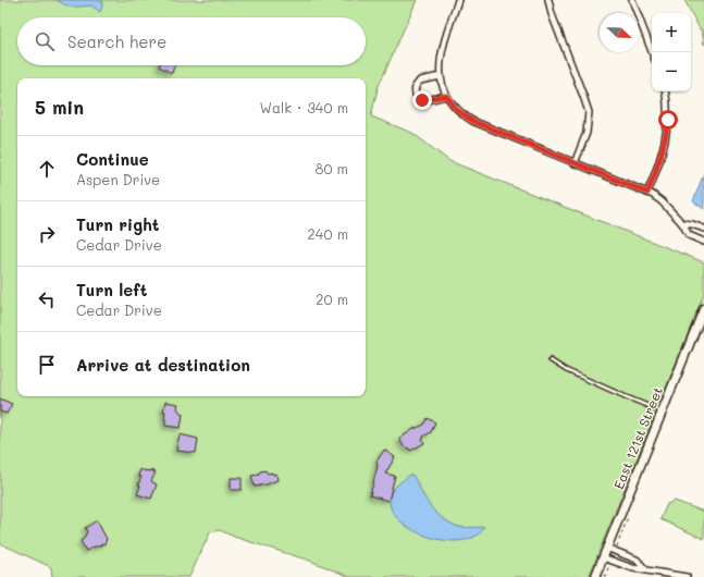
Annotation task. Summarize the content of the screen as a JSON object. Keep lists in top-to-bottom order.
{
  "streets": {
    "street": ["East 121st Street"]
  },
  "north": "bottom right",
  "page": {
    "map_buttons": ["+", "−"],
    "search": "Search here",
    "heading": ["5 min", "Walk · 340 m"],
    "list": [
      ["Continue", "Aspen Drive", "80 m"],
      ["Turn right", "Cedar Drive", "240 m"],
      ["Turn left", "Cedar Drive", "20 m"],
      "Arrive at destination"
    ]
  }
}
